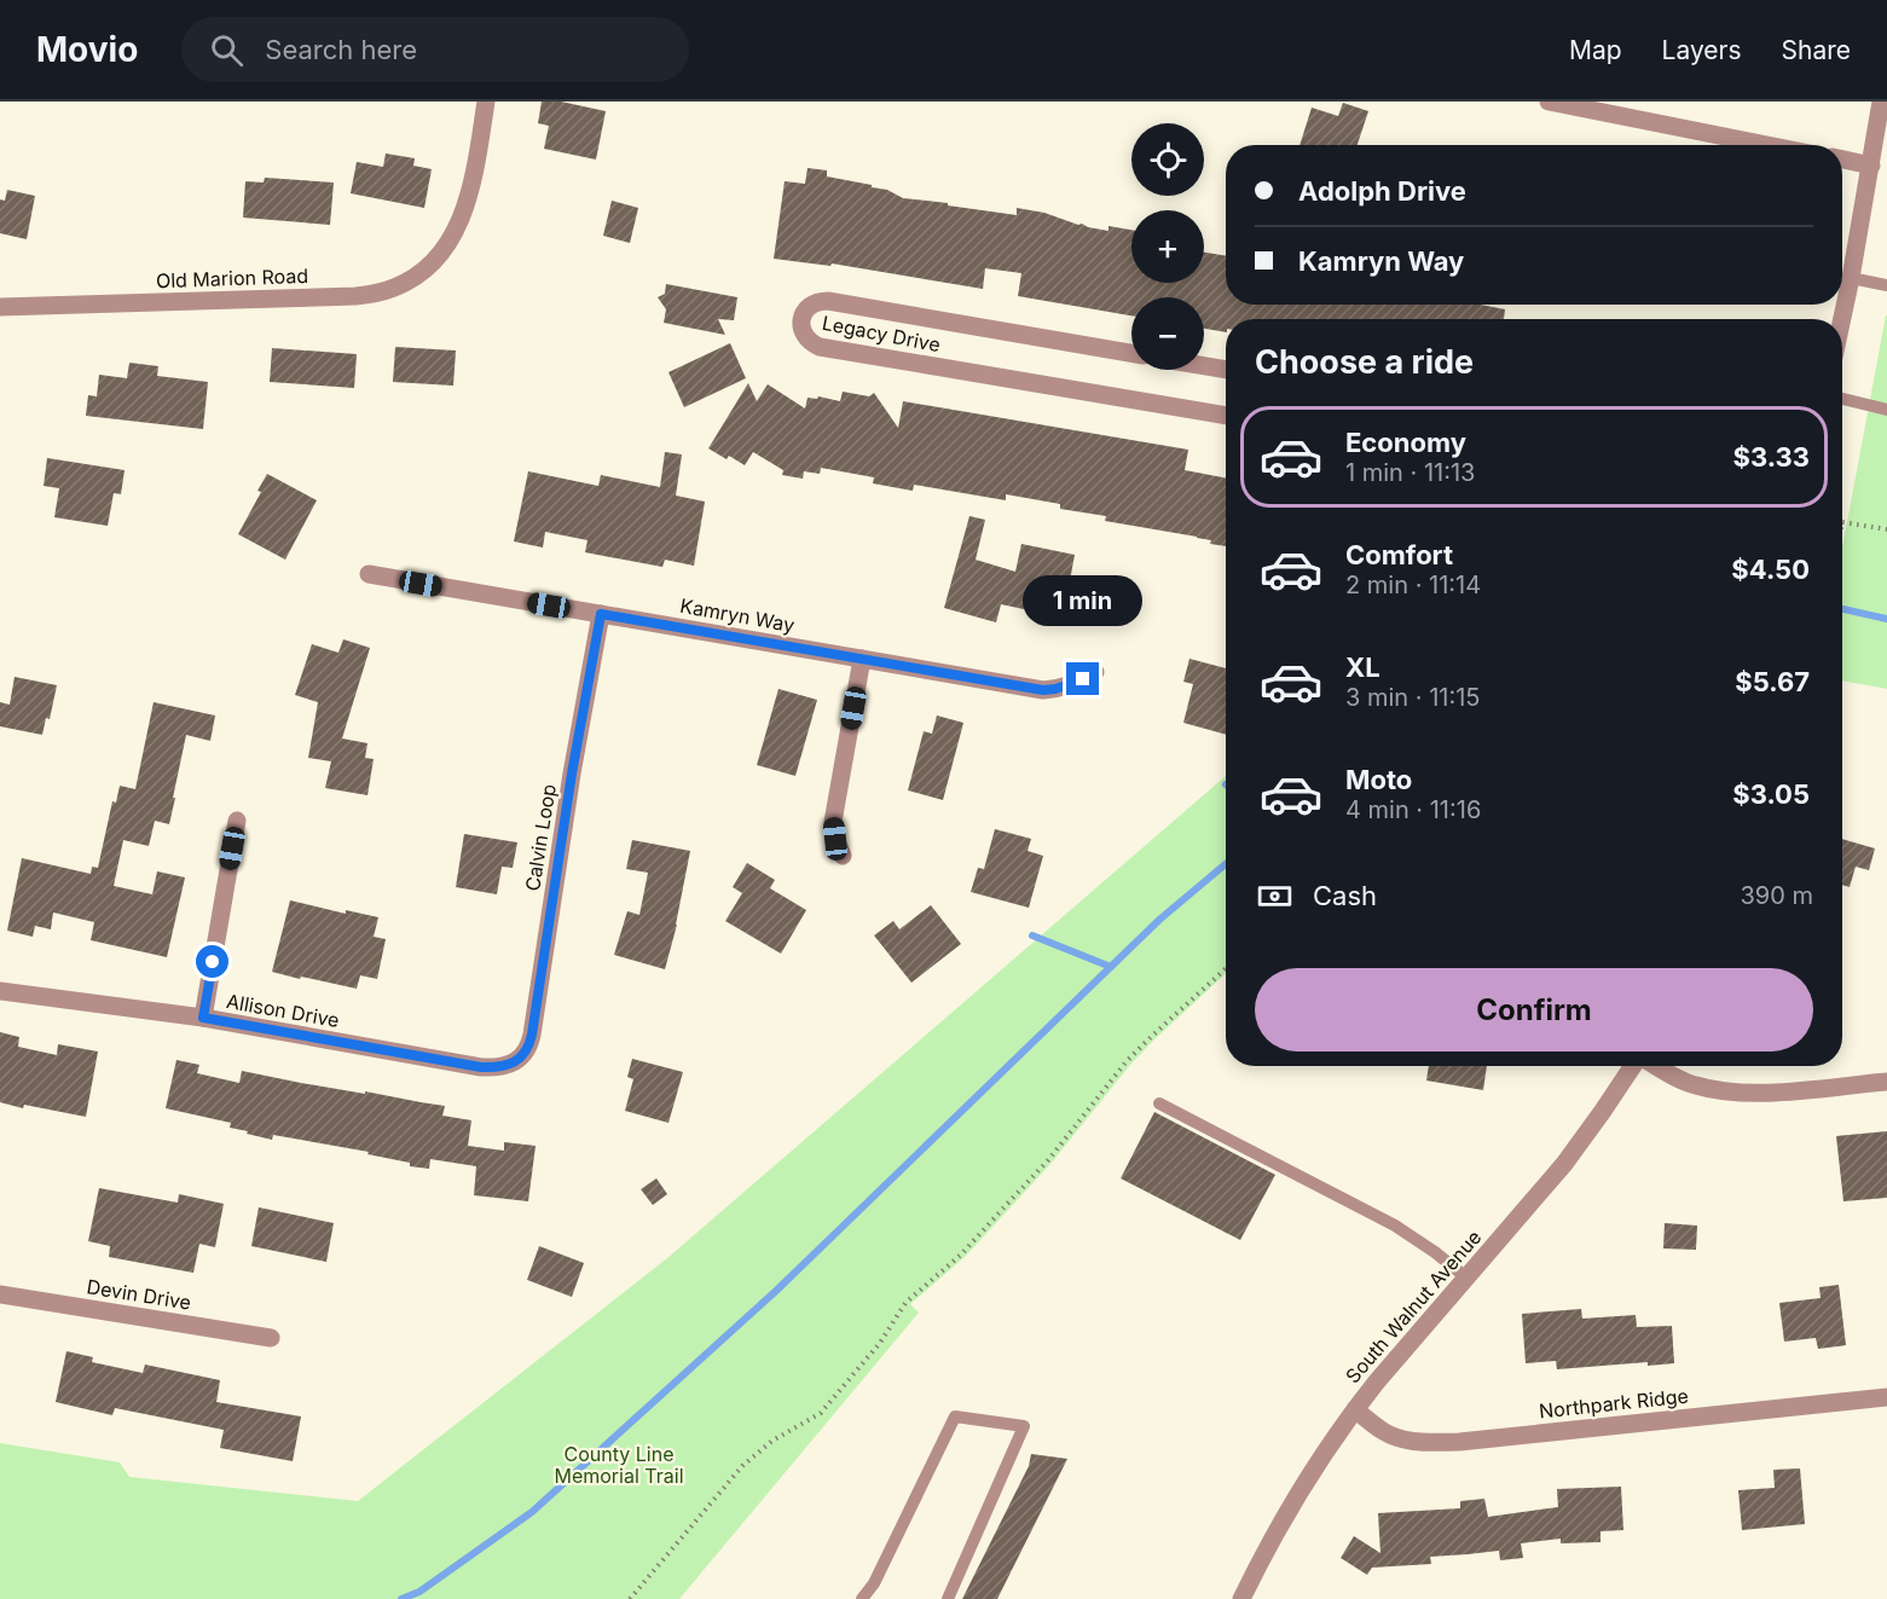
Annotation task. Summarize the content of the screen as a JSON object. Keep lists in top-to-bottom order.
{
  "streets": {
    "street": [
      "Old Marion Road",
      "Legacy Drive",
      "Kamryn Way",
      "Calvin Loop",
      "Allison Drive",
      "Devin Drive",
      "South Walnut Avenue",
      "Northpark Ridge"
    ]
  },
  "crossings": [
    ["Kamryn Way", "Calvin Loop"],
    ["Calvin Loop", "Allison Drive"],
    ["South Walnut Avenue", "Northpark Ridge"]
  ],
  "parks": ["County Line Memorial Trail"],
  "page": {
    "header": "Movio",
    "search": "Search here",
    "nav": ["Map", "Layers", "Share"],
    "map_buttons": ["+", "−"],
    "banner": ["Adolph Drive", "Kamryn Way"],
    "heading": "Choose a ride",
    "list": [
      {
        "name": "Economy",
        "note": "1 min · 11:13",
        "value": "$3.33"
      },
      {
        "name": "Comfort",
        "note": "2 min · 11:14",
        "value": "$4.50"
      },
      {
        "name": "XL",
        "note": "3 min · 11:15",
        "value": "$5.67"
      },
      {
        "name": "Moto",
        "note": "4 min · 11:16",
        "value": "$3.05"
      }
    ],
    "bubble": "1 min",
    "pay": ["Cash", "390 m"],
    "buttons": "Confirm"
  }
}
